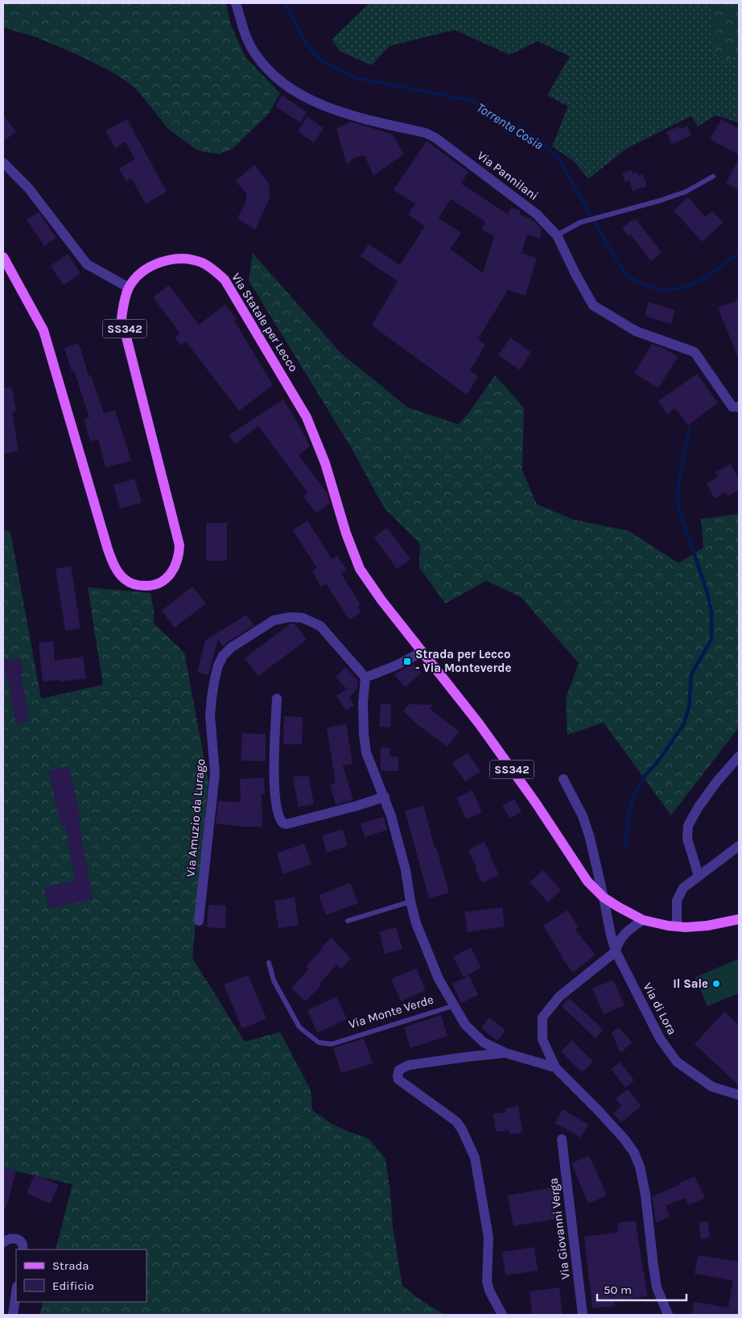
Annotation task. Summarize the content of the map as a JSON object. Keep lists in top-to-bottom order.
{
  "streets": {
    "main road": ["Via Statale per Lecco", "SS342"],
    "street": [
      "Via Pannilani",
      "Via Amuzio da Lurago",
      "Via di Lora",
      "Via Monte Verde",
      "Via Giovanni Verga"
    ]
  },
  "crossings": [
    ["Via Statale per Lecco", "Via di Lora"],
    ["Via Amuzio da Lurago", "Via Monte Verde"]
  ],
  "water": ["Torrente Cosia"],
  "places": {
    "transit": ["Strada per Lecco - Via Monteverde"],
    "other": ["Il Sale"]
  },
  "legend": ["Strada", "Edificio"],
  "scale_bar": "50 m"
}
